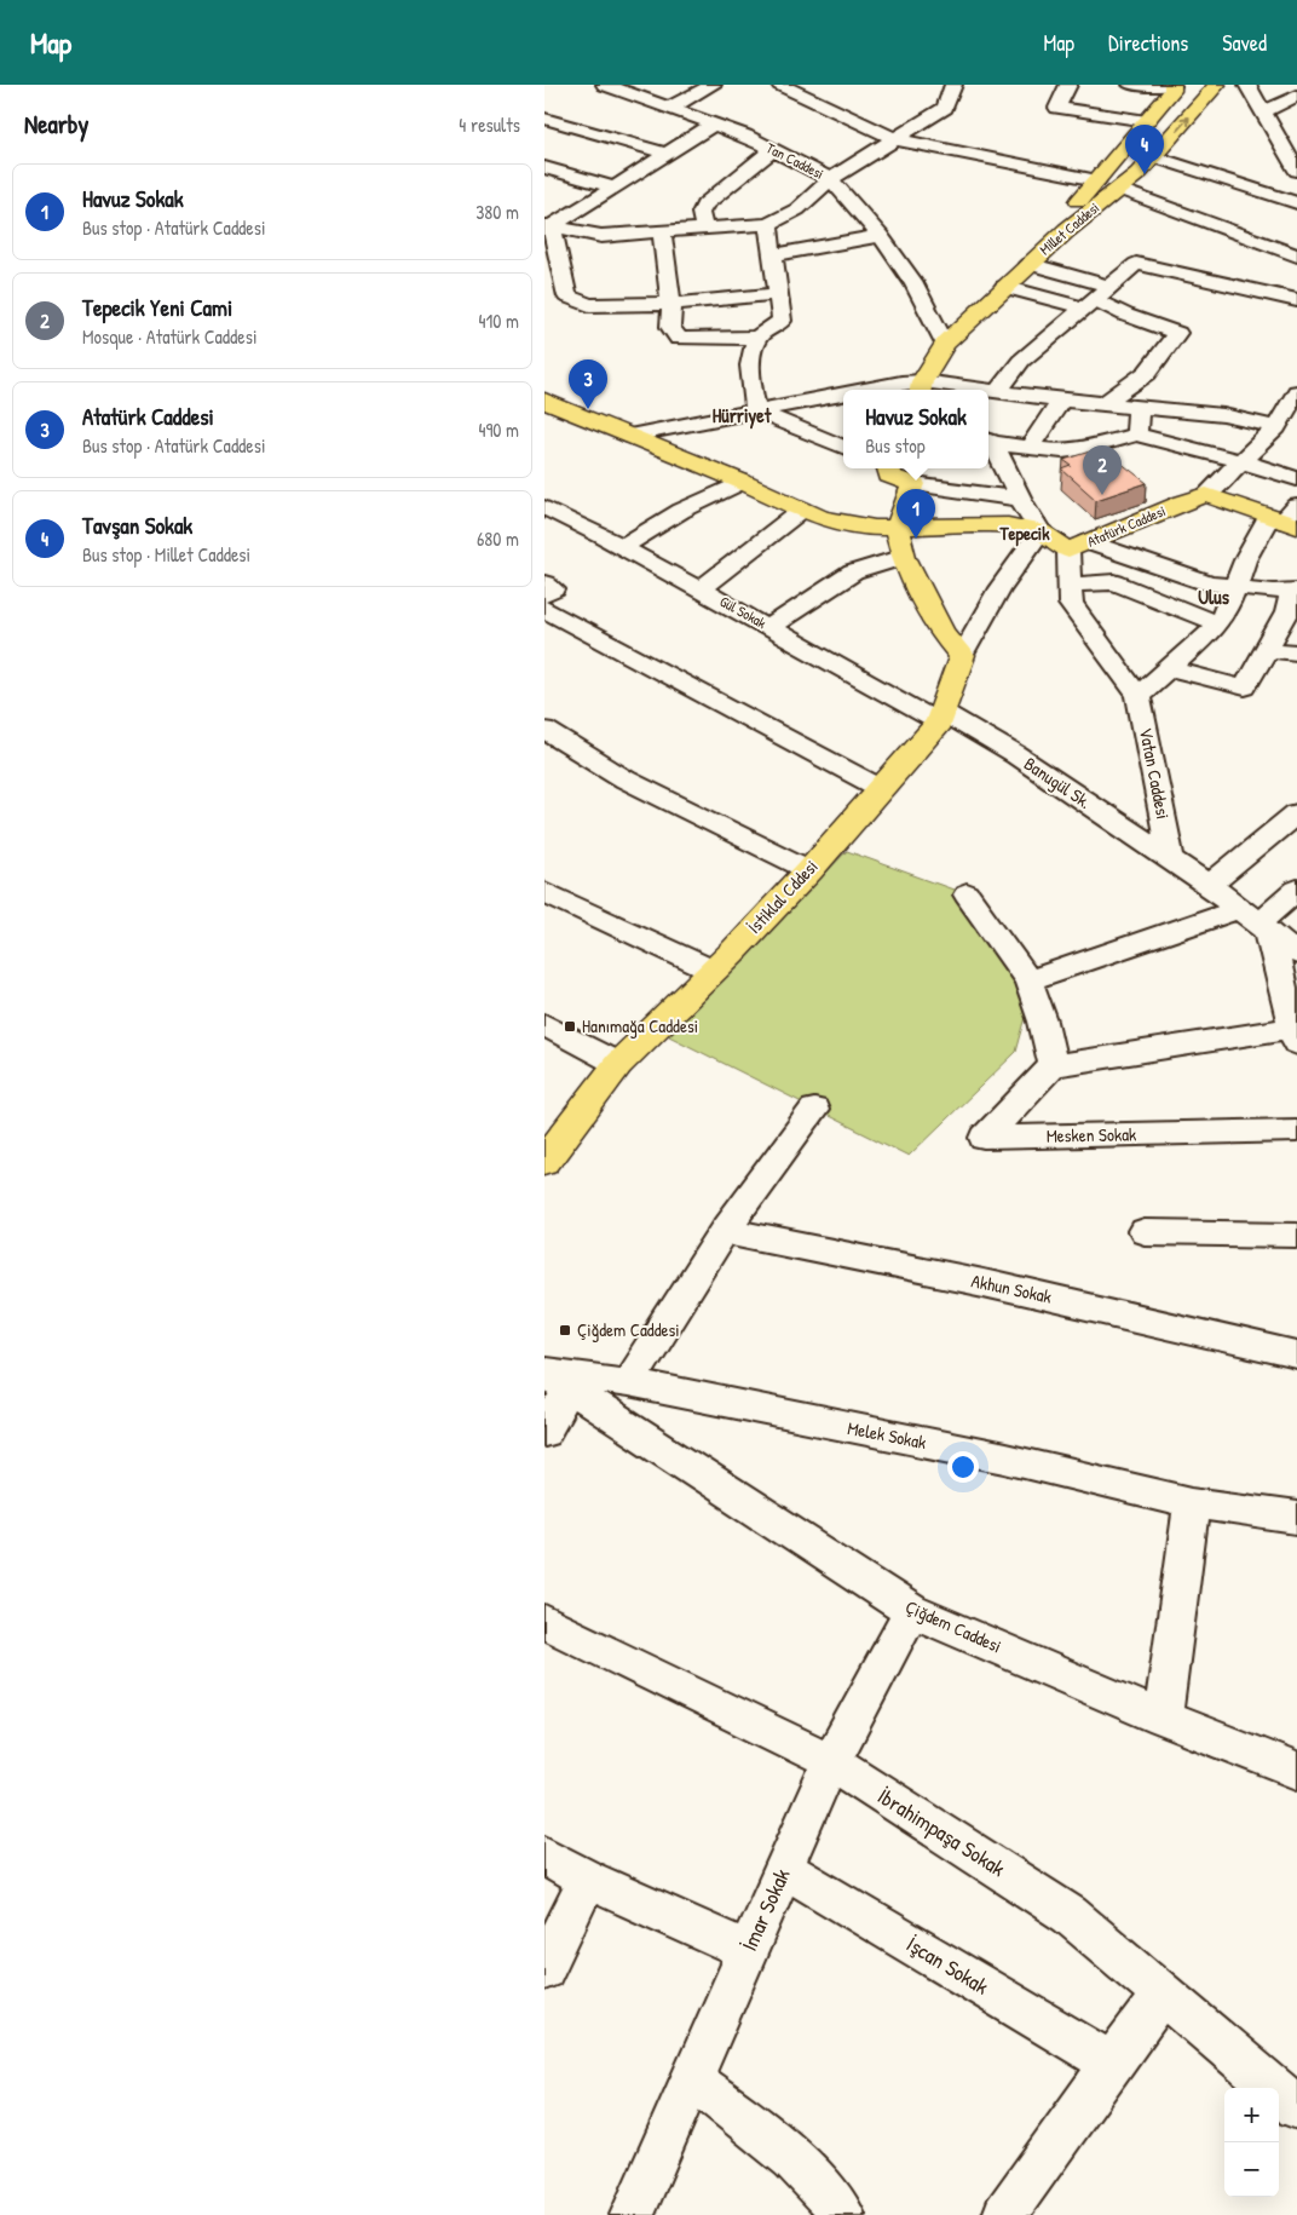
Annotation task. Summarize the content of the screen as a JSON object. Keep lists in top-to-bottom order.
{
  "streets": {
    "main road": ["Millet Caddesi", "Atatürk Caddesi", "İstiklal Cddesi"],
    "street": [
      "Tan Caddesi",
      "Gül Sokak",
      "Vatan Caddesi",
      "Banugül Sk.",
      "Mesken Sokak",
      "Akhun Sokak",
      "Melek Sokak",
      "Çiğdem Caddesi",
      "İbrahimpaşa Sokak",
      "İmar Sokak",
      "İşcan Sokak"
    ]
  },
  "crossings": [
    ["Atatürk Caddesi", "Vatan Caddesi"],
    ["Gül Sokak", "Banugül Sk."],
    ["Gül Sokak", "İstiklal Cddesi"],
    ["Vatan Caddesi", "Banugül Sk."],
    ["Banugül Sk.", "İstiklal Cddesi"],
    ["Melek Sokak", "Çiğdem Caddesi"],
    ["Çiğdem Caddesi", "İmar Sokak"],
    ["İbrahimpaşa Sokak", "İmar Sokak"],
    ["İmar Sokak", "İşcan Sokak"]
  ],
  "districts": ["Hürriyet", "Tepecik", "Ulus"],
  "places": {
    "transit": ["Hanımağa Caddesi", "Çiğdem Caddesi"]
  },
  "page": {
    "header": "Map",
    "nav": ["Map", "Directions", "Saved"],
    "heading": ["Nearby", "4 results"],
    "pins": [
      "4",
      "3",
      "2",
      "1"
    ],
    "list": [
      {
        "mark": "1",
        "name": "Havuz Sokak",
        "note": "Bus stop · Atatürk Caddesi",
        "value": "380 m"
      },
      {
        "mark": "2",
        "name": "Tepecik Yeni Cami",
        "note": "Mosque · Atatürk Caddesi",
        "value": "410 m"
      },
      {
        "mark": "3",
        "name": "Atatürk Caddesi",
        "note": "Bus stop · Atatürk Caddesi",
        "value": "490 m"
      },
      {
        "mark": "4",
        "name": "Tavşan Sokak",
        "note": "Bus stop · Millet Caddesi",
        "value": "680 m"
      }
    ],
    "popup": ["Havuz Sokak", "Bus stop"],
    "map_buttons": ["+", "−"]
  }
}
